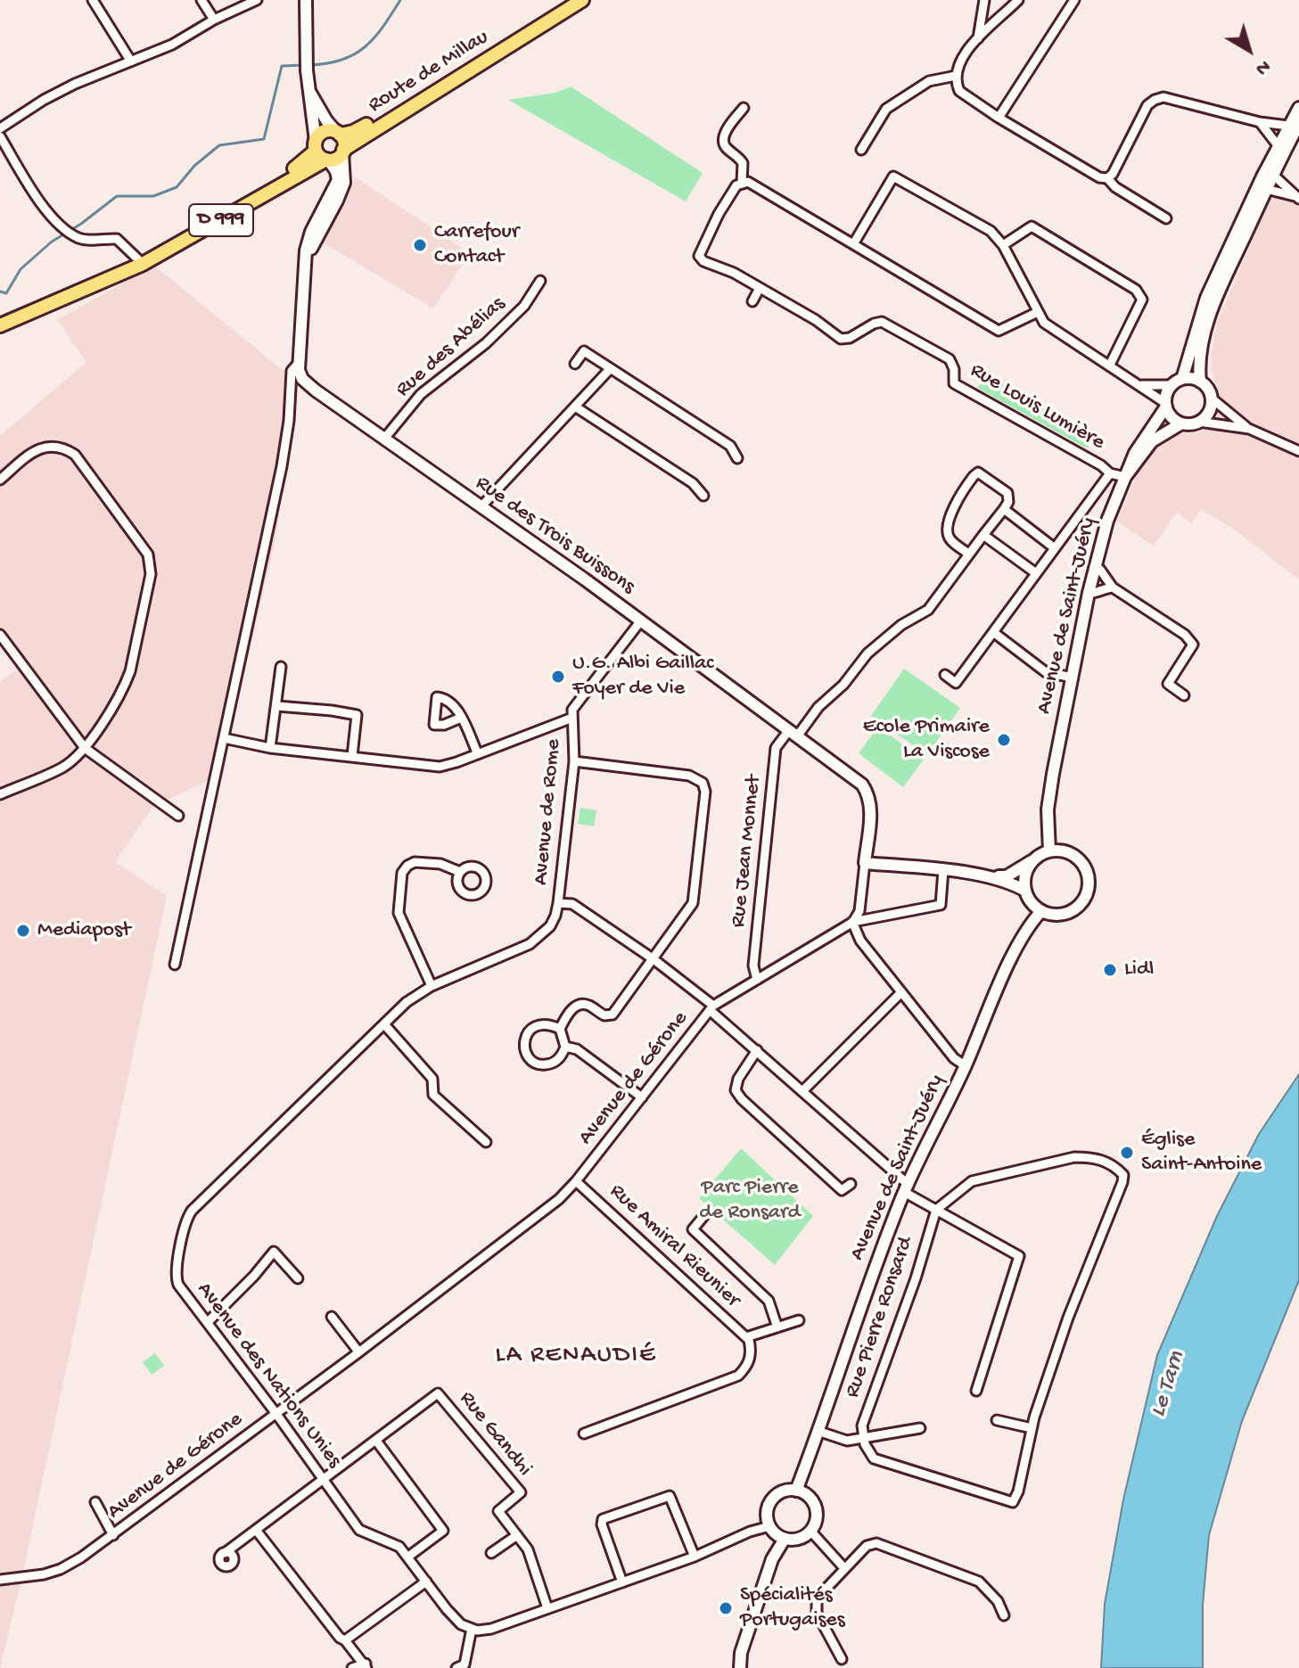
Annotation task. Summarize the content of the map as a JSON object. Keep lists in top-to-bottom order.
{
  "streets": {
    "main road": [
      "Route de Millau",
      "D 999",
      "Rue des Trois Buissons",
      "Avenue de Saint-Juéry"
    ],
    "street": [
      "Rue des Abélias",
      "Rue Louis Lumière",
      "Avenue de Rome",
      "Rue Jean Monnet",
      "Avenue de Gérone",
      "Rue Amiral Rieunier",
      "Rue Pierre Ronsard",
      "Avenue des Nations Unies",
      "Rue Gandhi"
    ]
  },
  "crossings": [
    ["Route de Millau", "D 999"],
    ["Rue des Abélias", "Rue des Trois Buissons"],
    ["Rue des Trois Buissons", "Avenue de Rome"],
    ["Rue des Trois Buissons", "Rue Jean Monnet"],
    ["Avenue de Rome", "Avenue des Nations Unies"],
    ["Rue Jean Monnet", "Avenue de Gérone"],
    ["Avenue de Gérone", "Rue Amiral Rieunier"],
    ["Avenue de Gérone", "Avenue des Nations Unies"],
    ["Avenue des Nations Unies", "Rue Gandhi"]
  ],
  "districts": ["LA RENAUDIÉ"],
  "water": ["Le Tarn"],
  "parks": ["Parc Pierre de Ronsard"],
  "places": [
    "Carrefour Contact",
    "U.G. Albi Gaillac Foyer de Vie",
    "Ecole Primaire La Viscose",
    "Mediapost",
    "Lidl",
    "Église Saint-Antoine",
    "Spécialités Portugaises"
  ],
  "north": "bottom right"
}
